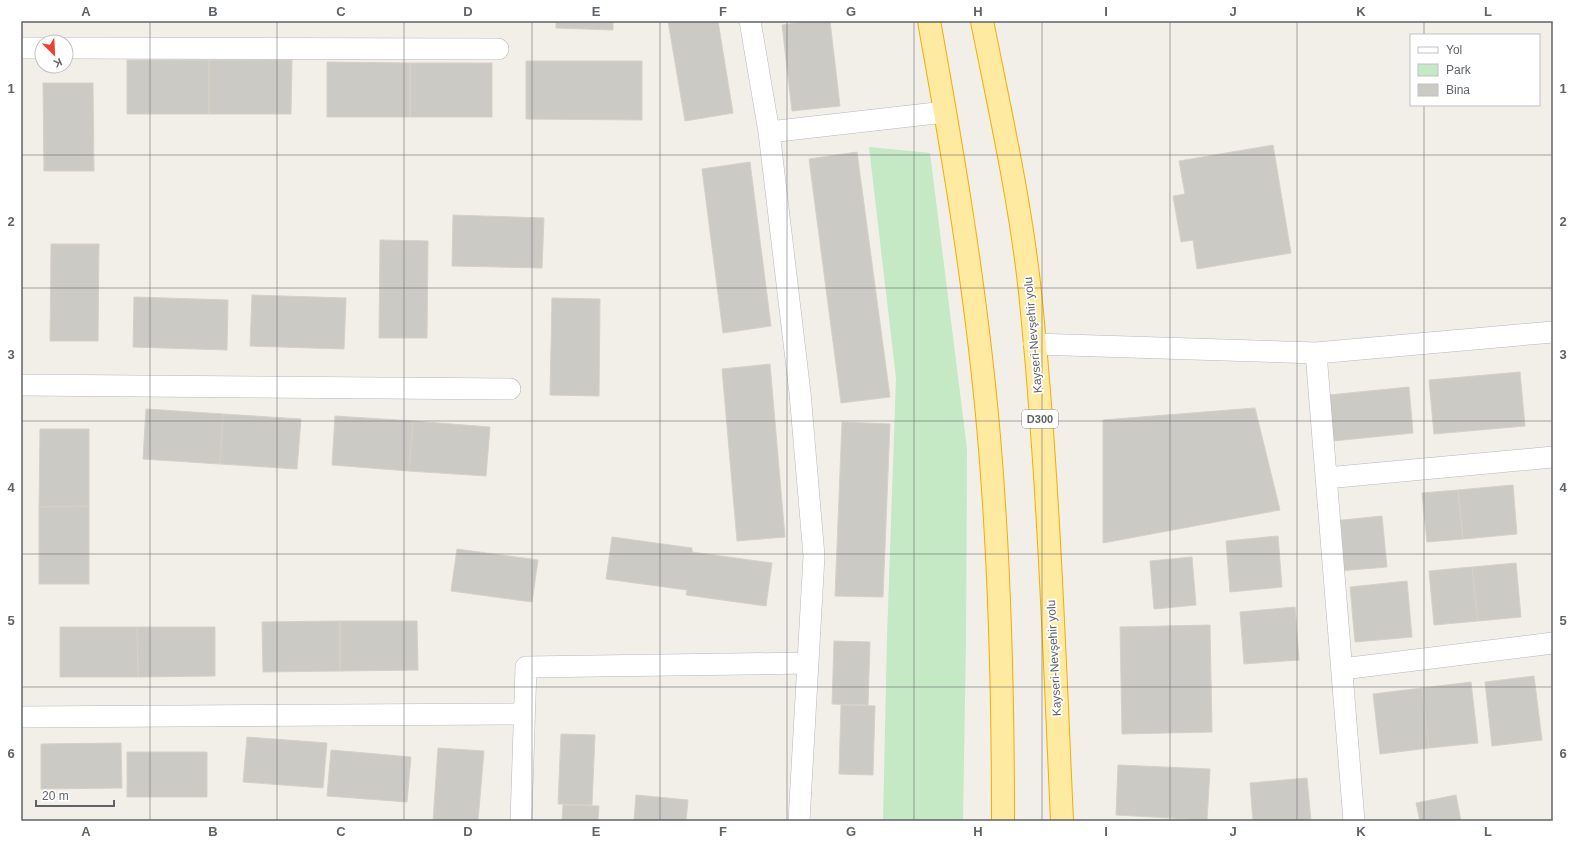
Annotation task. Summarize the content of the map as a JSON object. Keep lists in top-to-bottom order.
{
  "streets": {
    "highway": ["Kayseri-Nevşehir yolu", "D300"]
  },
  "legend": ["Yol", "Park", "Bina"],
  "scale_bar": "20 m",
  "north": "bottom right",
  "grid": {
    "columns": [
      "A",
      "B",
      "C",
      "D",
      "E",
      "F",
      "G",
      "H",
      "I",
      "J",
      "K",
      "L"
    ],
    "rows": [
      "1",
      "2",
      "3",
      "4",
      "5",
      "6"
    ]
  }
}
